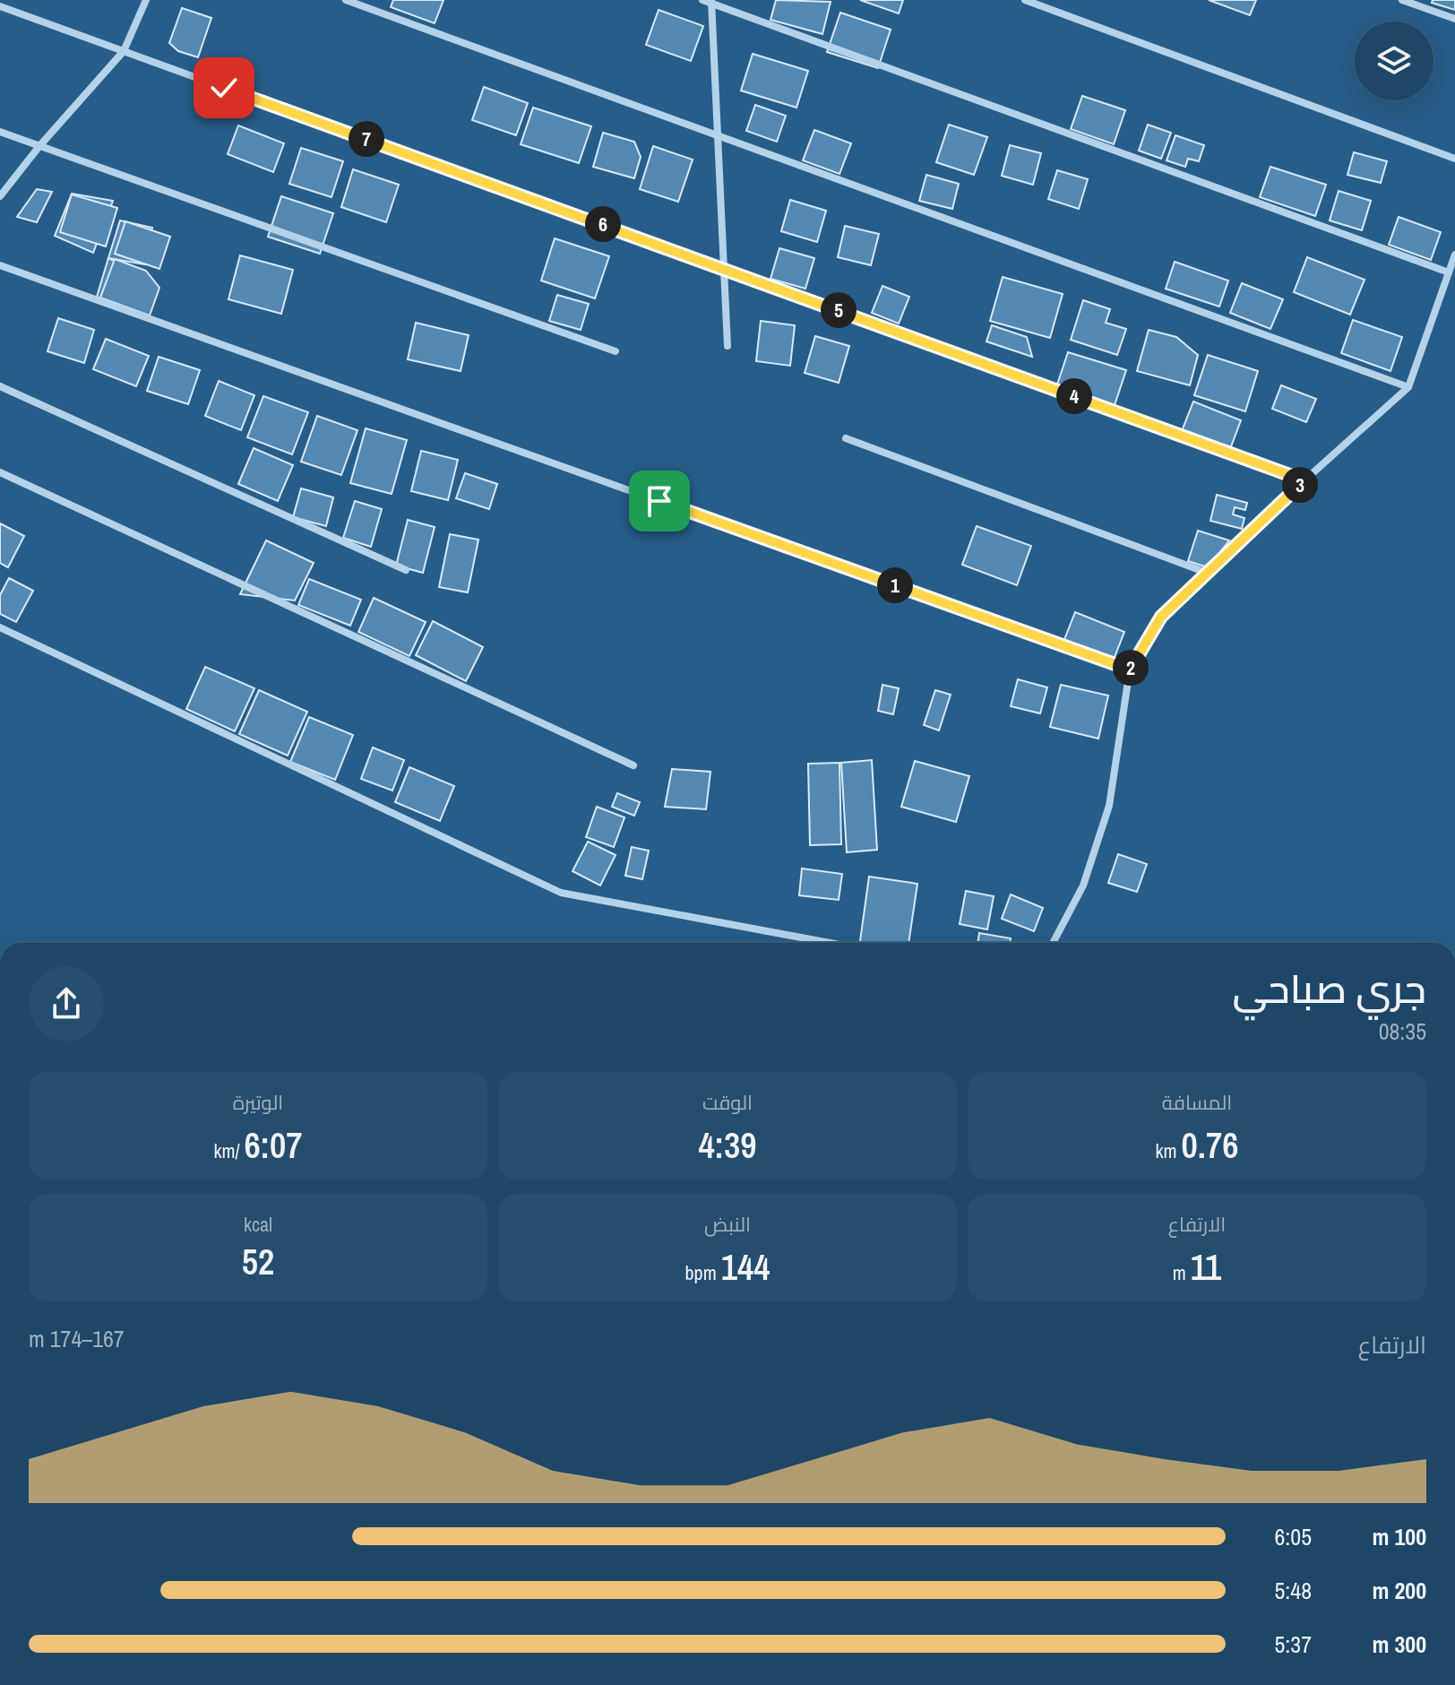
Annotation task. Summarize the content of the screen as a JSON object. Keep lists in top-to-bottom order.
{
  "page": {
    "pins": [
      "7",
      "6",
      "5",
      "4",
      "3",
      "1",
      "2"
    ],
    "heading": ["جري صباحي", "08:35"],
    "stats": [
      ["المسافة", "0.76 km"],
      ["الوقت", "4:39"],
      ["الوتيرة", "6:07 /km"],
      ["الارتفاع", "11 m"],
      ["النبض", "144 bpm"],
      ["kcal", "52"]
    ],
    "chart": ["الارتفاع", "167–174 m"],
    "list": [
      {
        "name": "100 m",
        "note": "6:05"
      },
      {
        "name": "200 m",
        "note": "5:48"
      },
      {
        "name": "300 m",
        "note": "5:37"
      }
    ]
  }
}
